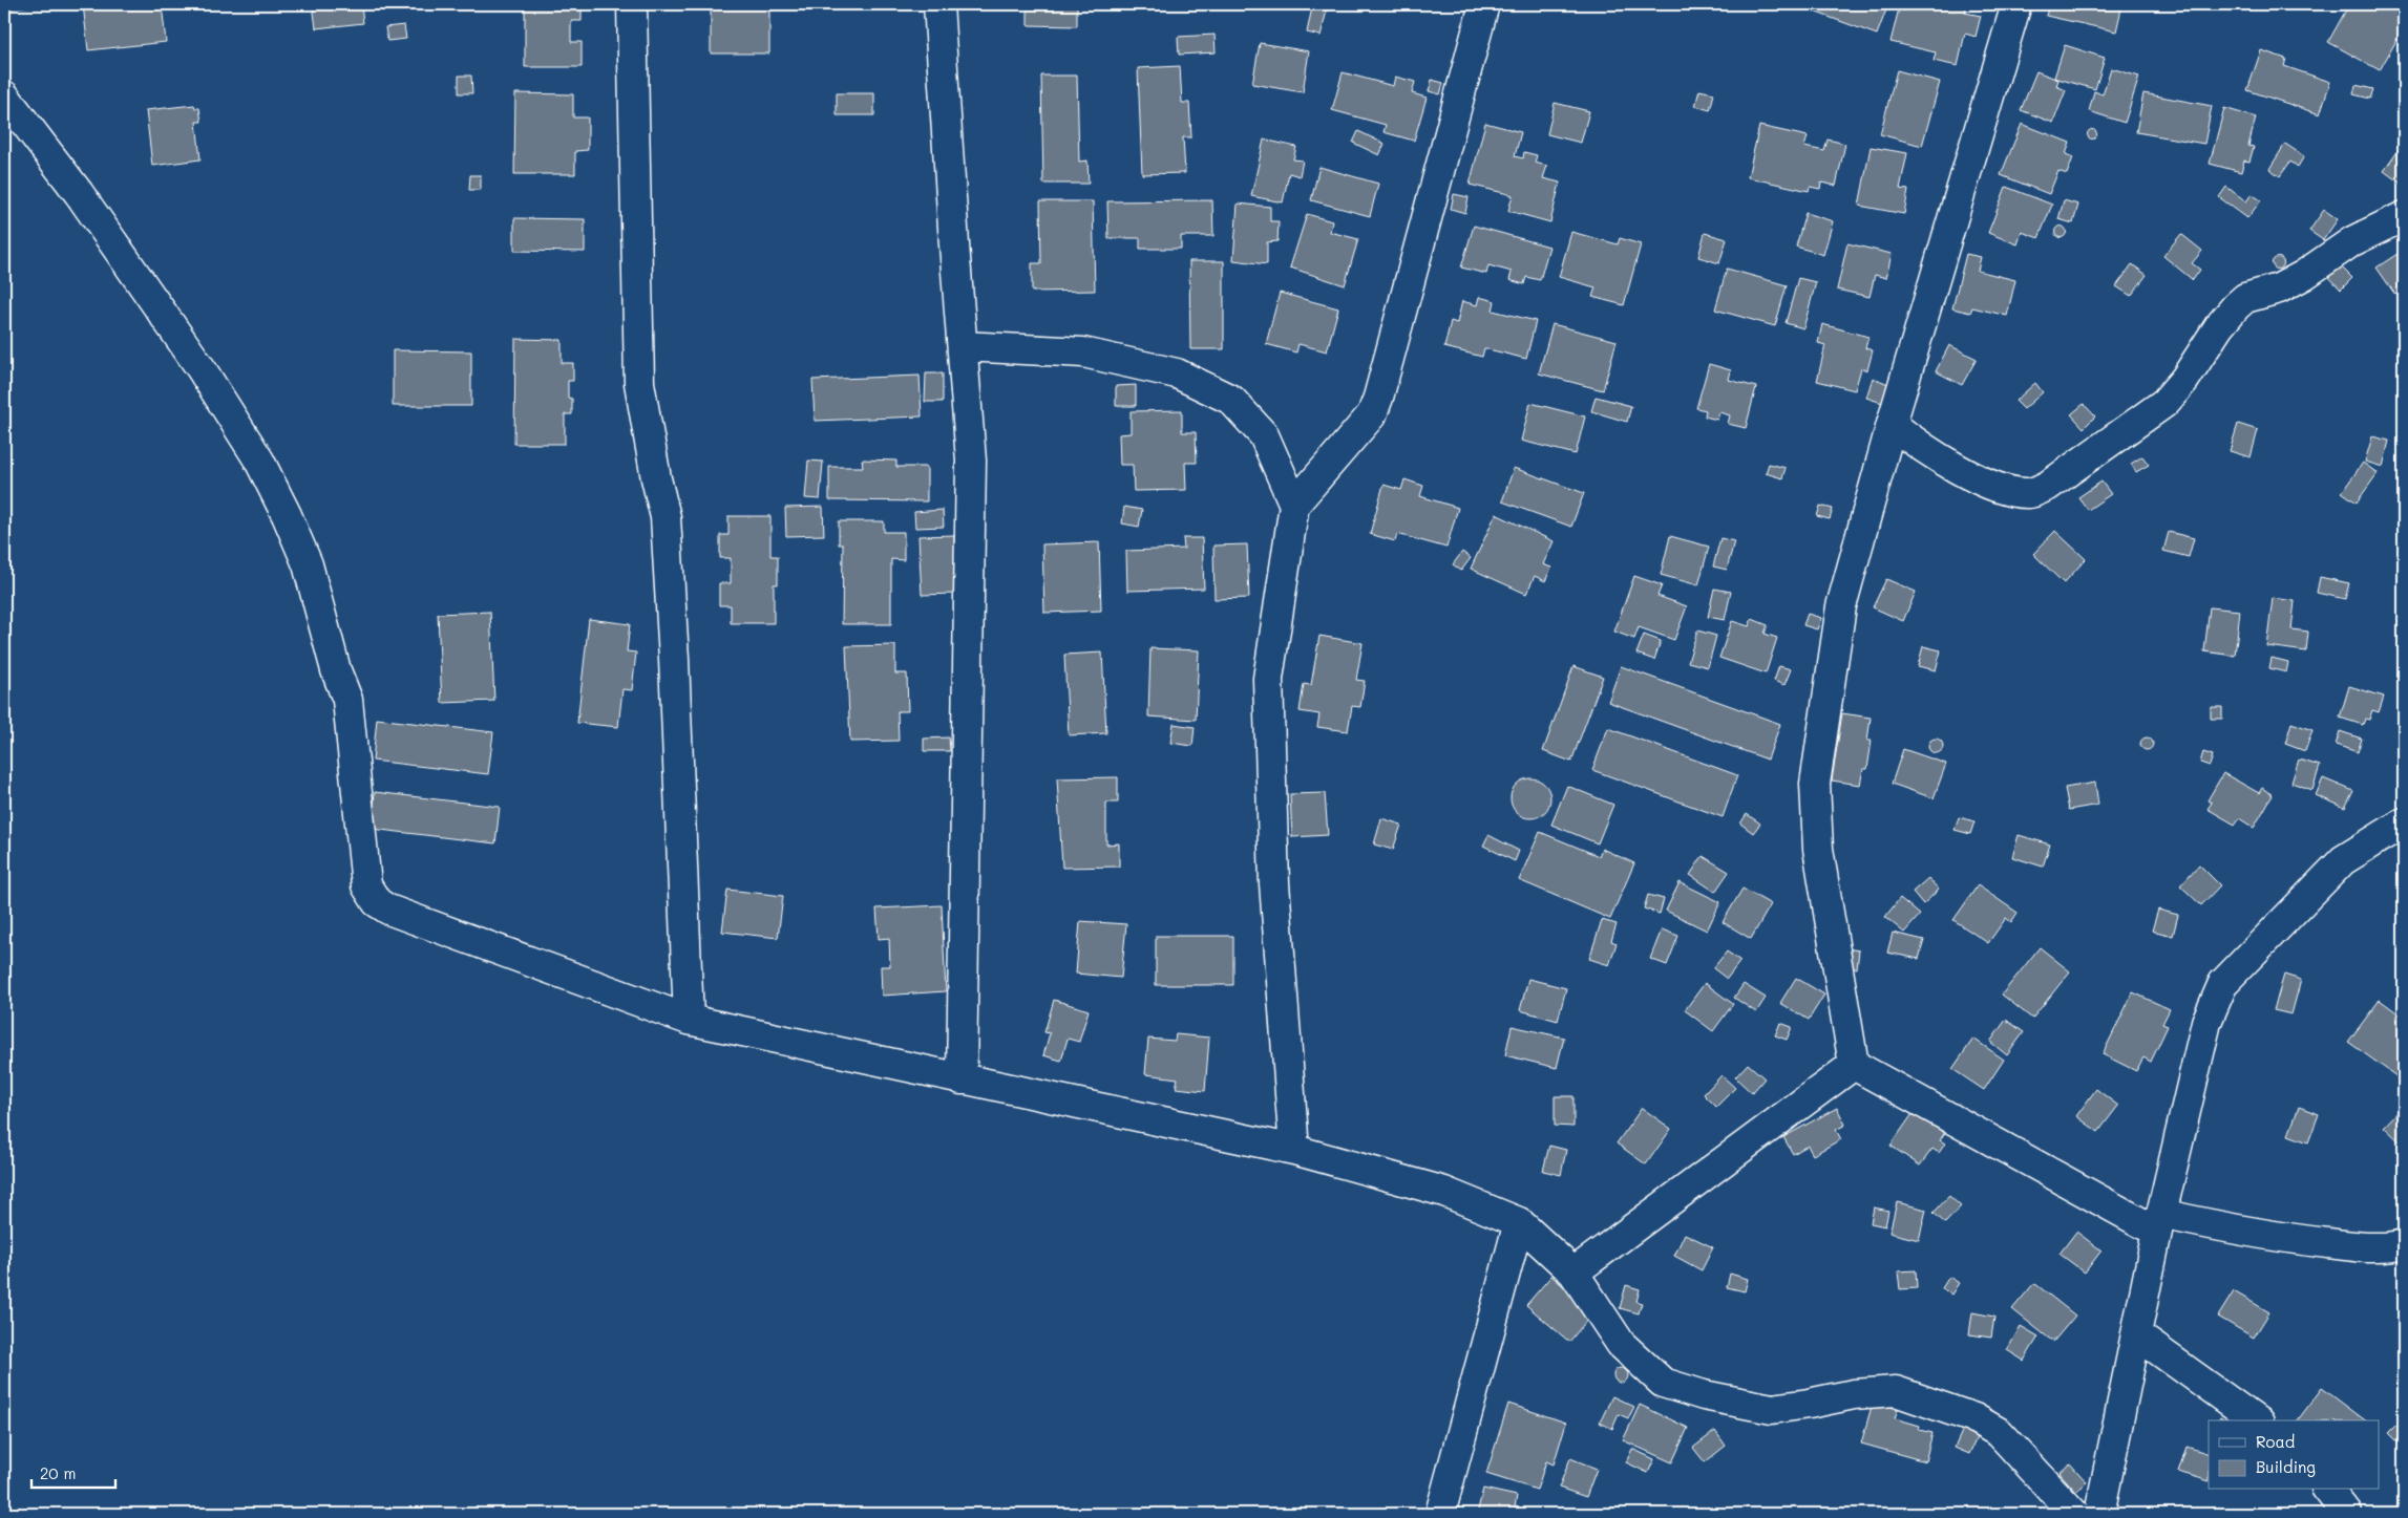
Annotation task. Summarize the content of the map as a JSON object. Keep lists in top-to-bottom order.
{
  "legend": ["Road", "Building"],
  "scale_bar": "20 m"
}
